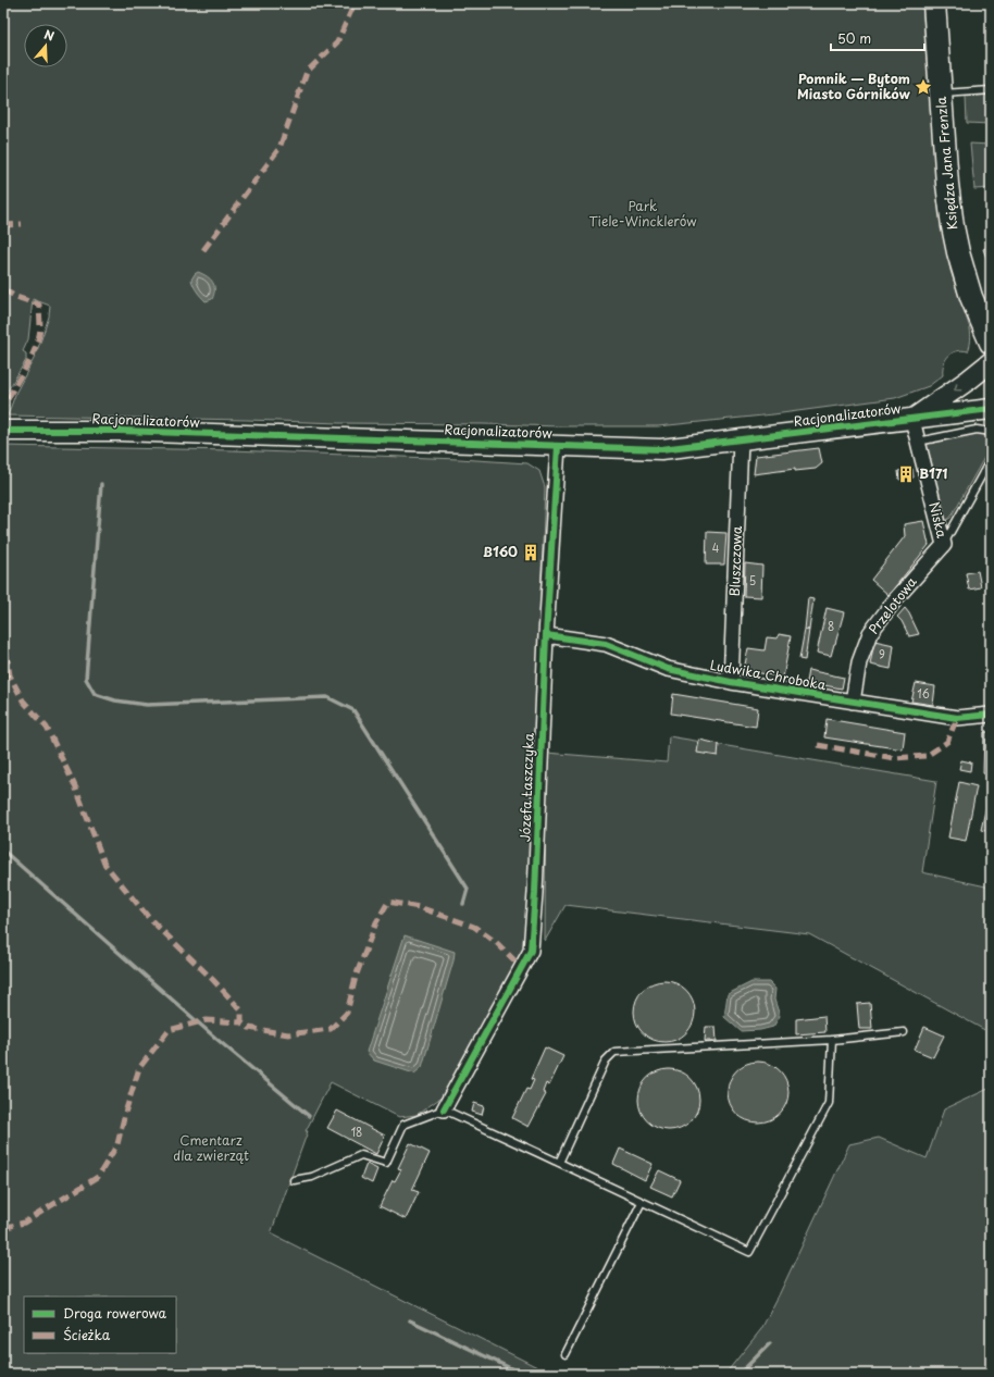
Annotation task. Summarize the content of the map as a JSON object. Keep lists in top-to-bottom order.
{
  "streets": {
    "main road": ["Księdza Jana Frenzla"],
    "street": [
      "Racjonalizatorów",
      "Niska",
      "Bluszczowa",
      "Przelotowa",
      "Ludwika Chroboka",
      "Józefa Łaszczyka"
    ]
  },
  "crossings": [
    ["Racjonalizatorów", "Niska"],
    ["Racjonalizatorów", "Bluszczowa"],
    ["Racjonalizatorów", "Józefa Łaszczyka"],
    ["Niska", "Przelotowa"],
    ["Bluszczowa", "Ludwika Chroboka"],
    ["Przelotowa", "Ludwika Chroboka"],
    ["Ludwika Chroboka", "Józefa Łaszczyka"]
  ],
  "parks": ["Park Tiele-Wincklerów", "Cmentarz dla zwierząt"],
  "places": {
    "place": ["Pomnik — Bytom Miasto Górników"],
    "building": ["B171", "B160"]
  },
  "house_numbers": [
    "4",
    "5",
    "8",
    "9",
    "16",
    "18"
  ],
  "legend": ["Droga rowerowa", "Ścieżka"],
  "scale_bar": "50 m",
  "north": "top"
}
